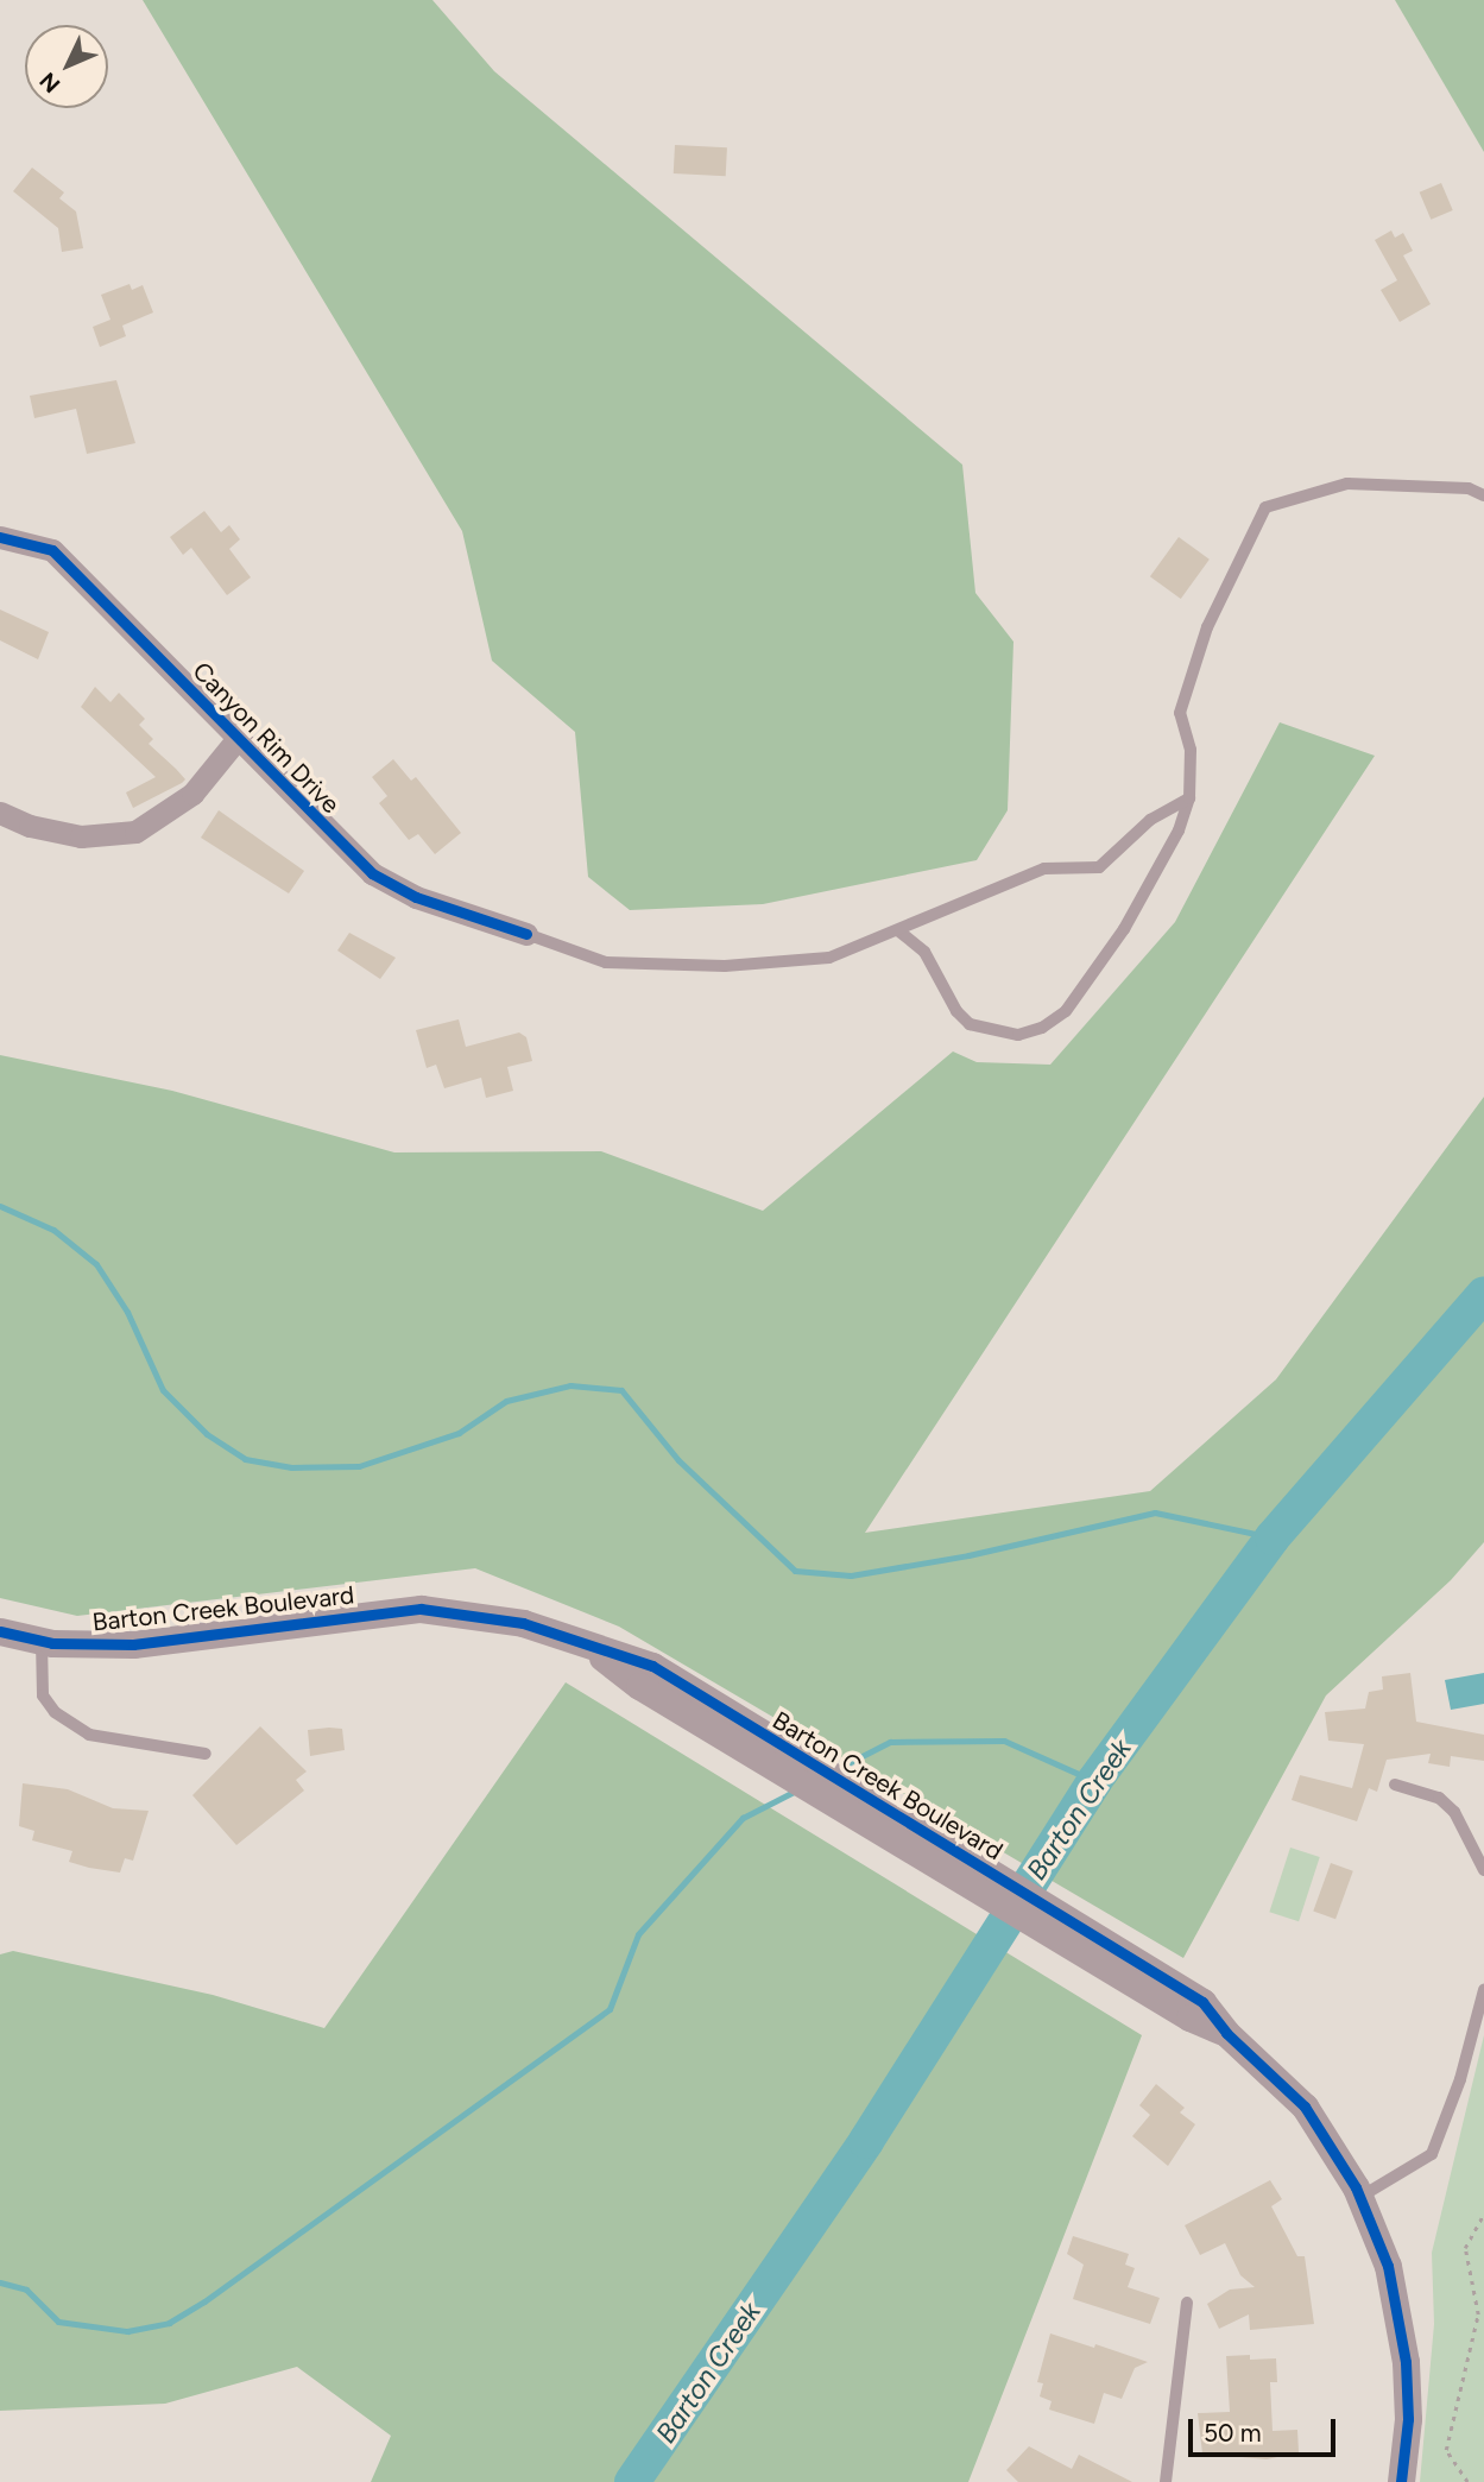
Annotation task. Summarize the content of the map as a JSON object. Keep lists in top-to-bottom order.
{
  "streets": {
    "street": ["Canyon Rim Drive", "Barton Creek Boulevard"]
  },
  "water": ["Barton Creek"],
  "scale_bar": "50 m",
  "north": "bottom left"
}
